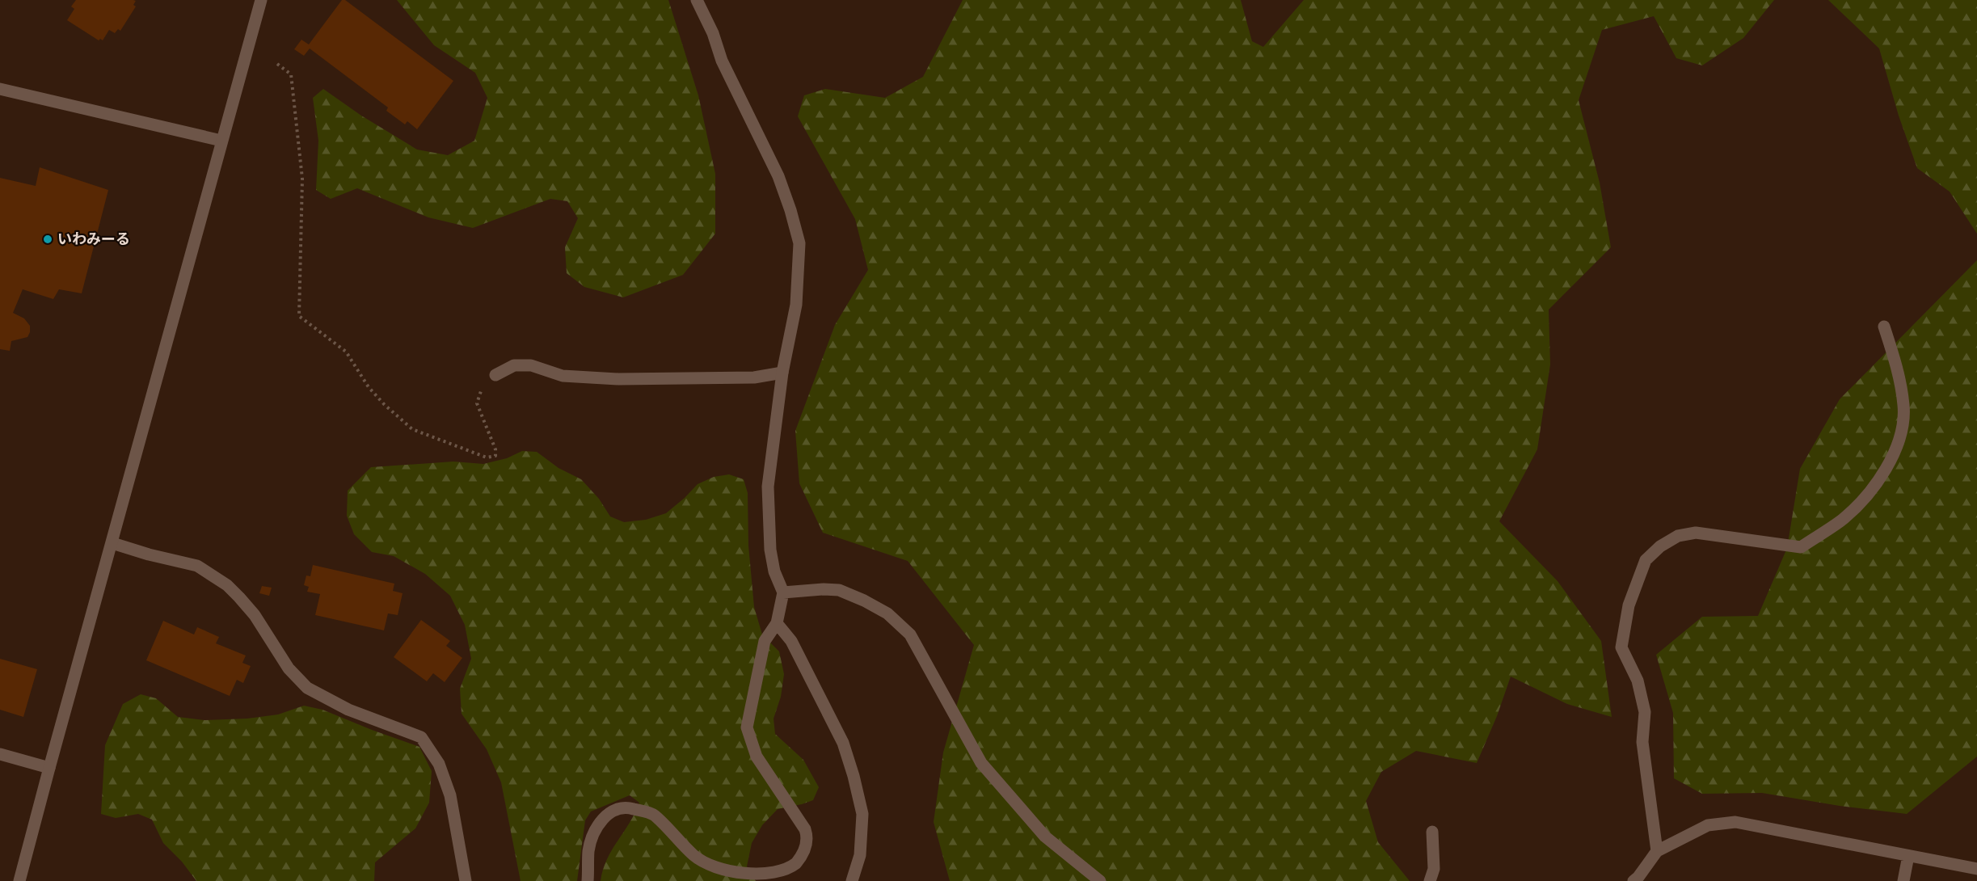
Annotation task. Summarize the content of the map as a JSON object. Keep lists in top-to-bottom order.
{
  "places": ["いわみーる"]
}
